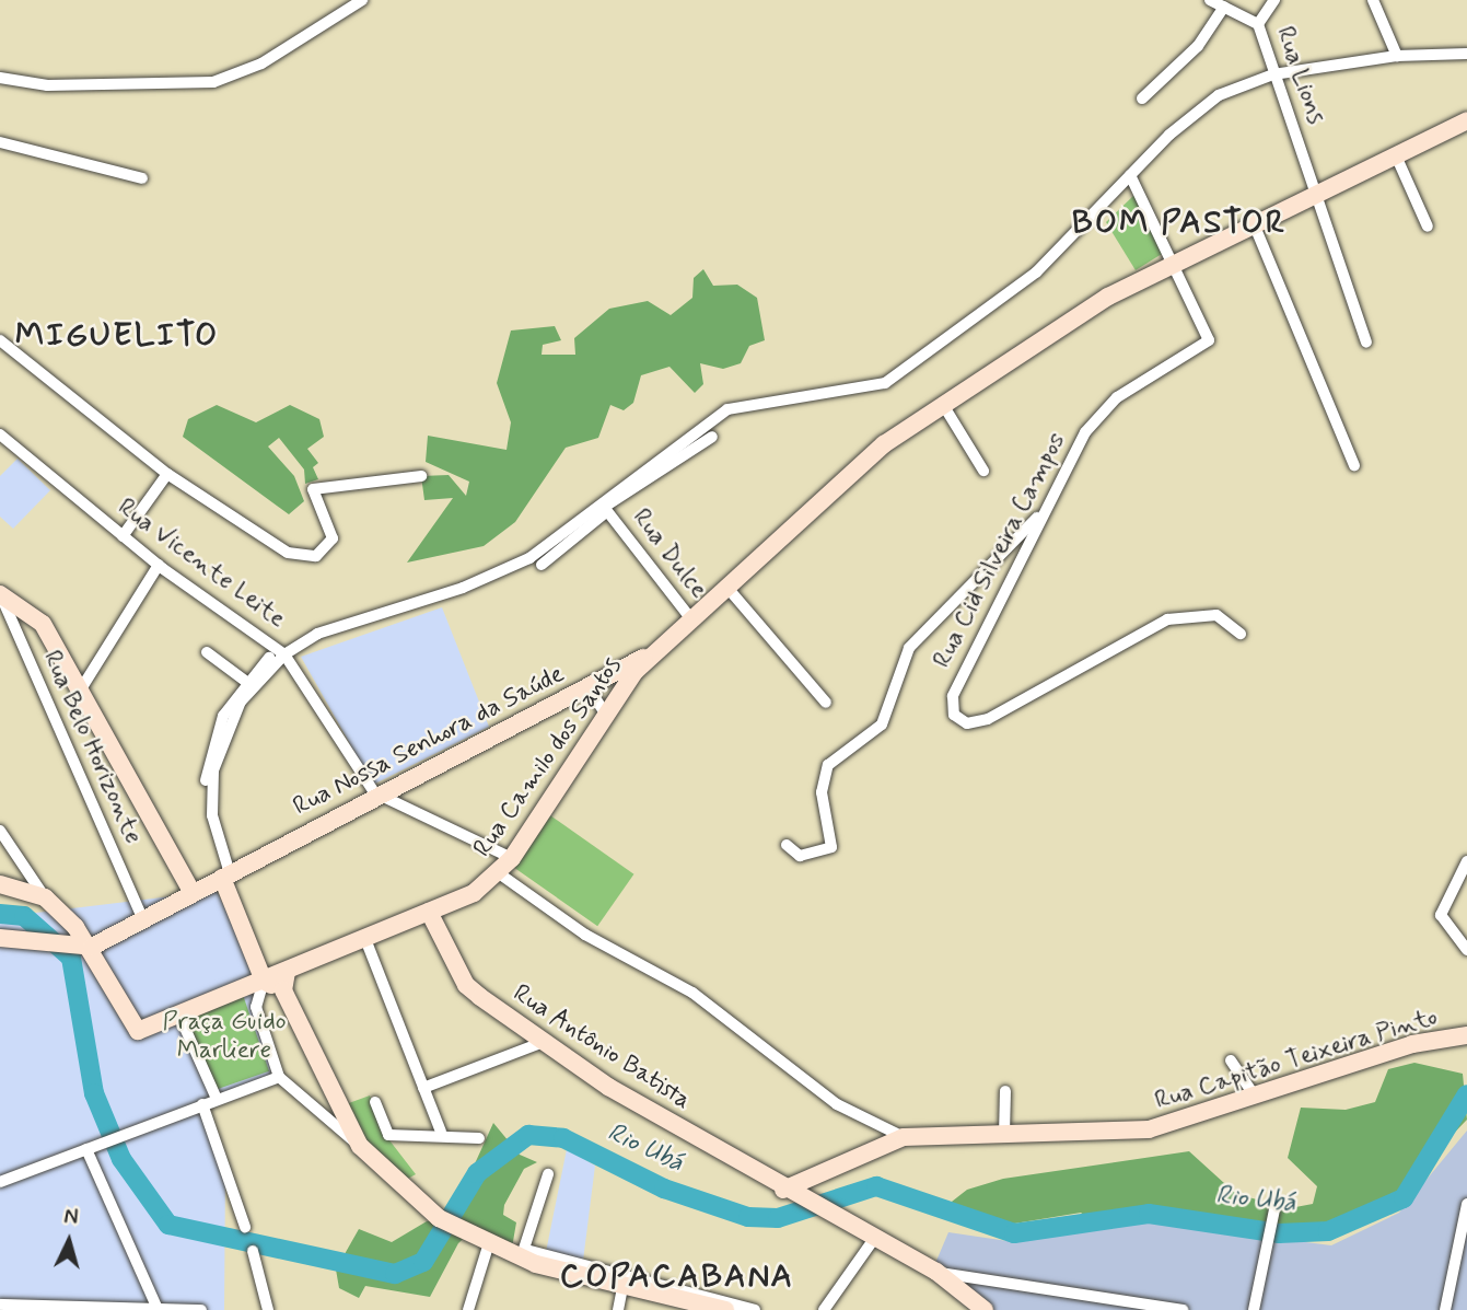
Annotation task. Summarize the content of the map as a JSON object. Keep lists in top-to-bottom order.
{
  "streets": {
    "main road": [
      "Rua Nossa Senhora da Saúde",
      "Rua Camilo dos Santos",
      "Rua Antônio Batista",
      "Rua Capitão Teixeira Pinto"
    ],
    "street": [
      "Rua Lions",
      "Rua Cid Silveira Campos",
      "Rua Dulce",
      "Rua Vicente Leite",
      "Rua Belo Horizonte"
    ]
  },
  "crossings": [
    ["Rua Lions", "Rua Camilo dos Santos"],
    ["Rua Cid Silveira Campos", "Rua Camilo dos Santos"],
    ["Rua Dulce", "Rua Camilo dos Santos"],
    ["Rua Vicente Leite", "Rua Nossa Senhora da Saúde"],
    ["Rua Nossa Senhora da Saúde", "Rua Belo Horizonte"],
    ["Rua Nossa Senhora da Saúde", "Rua Camilo dos Santos"],
    ["Rua Camilo dos Santos", "Rua Antônio Batista"],
    ["Rua Antônio Batista", "Rua Capitão Teixeira Pinto"]
  ],
  "districts": ["BOM PASTOR", "MIGUELITO", "COPACABANA"],
  "water": ["Rio Ubá"],
  "parks": ["Praça Guido Marliere"],
  "north": "top"
}
